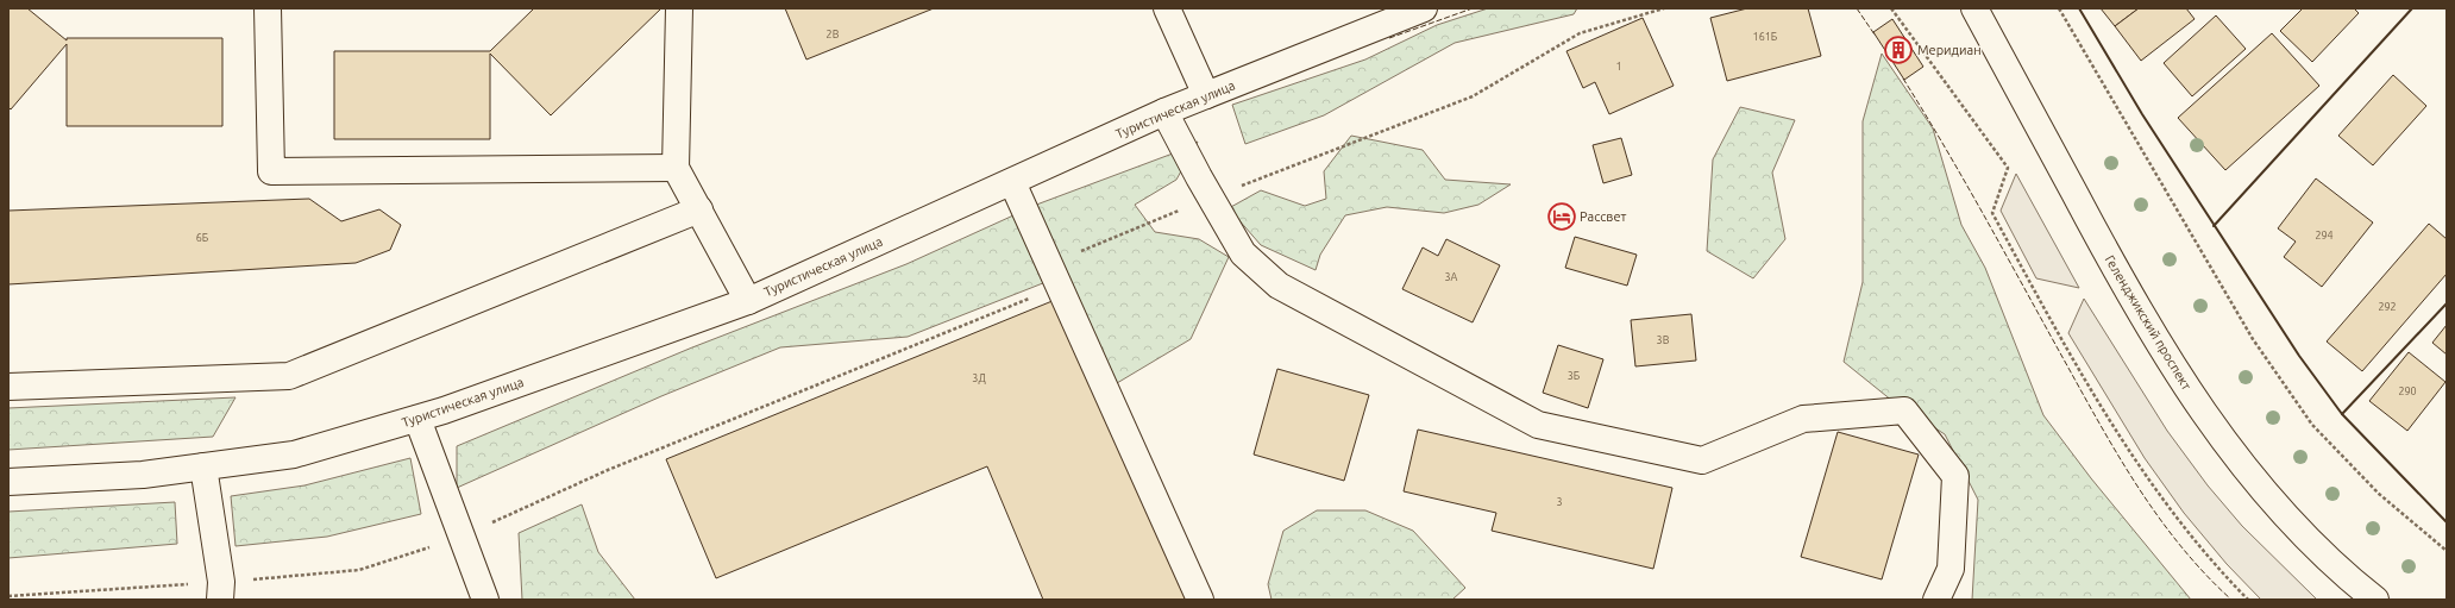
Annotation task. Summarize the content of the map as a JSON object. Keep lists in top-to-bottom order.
{
  "streets": {
    "street": ["Туристическая улица", "Геленджикский проспект"]
  },
  "places": {
    "building": ["Меридиан"],
    "hotel": ["Рассвет"]
  },
  "house_numbers": [
    "2В",
    "161Б",
    "1",
    "294",
    "6Б",
    "3А",
    "292",
    "3В",
    "3Б",
    "3Д",
    "290",
    "3"
  ]
}
